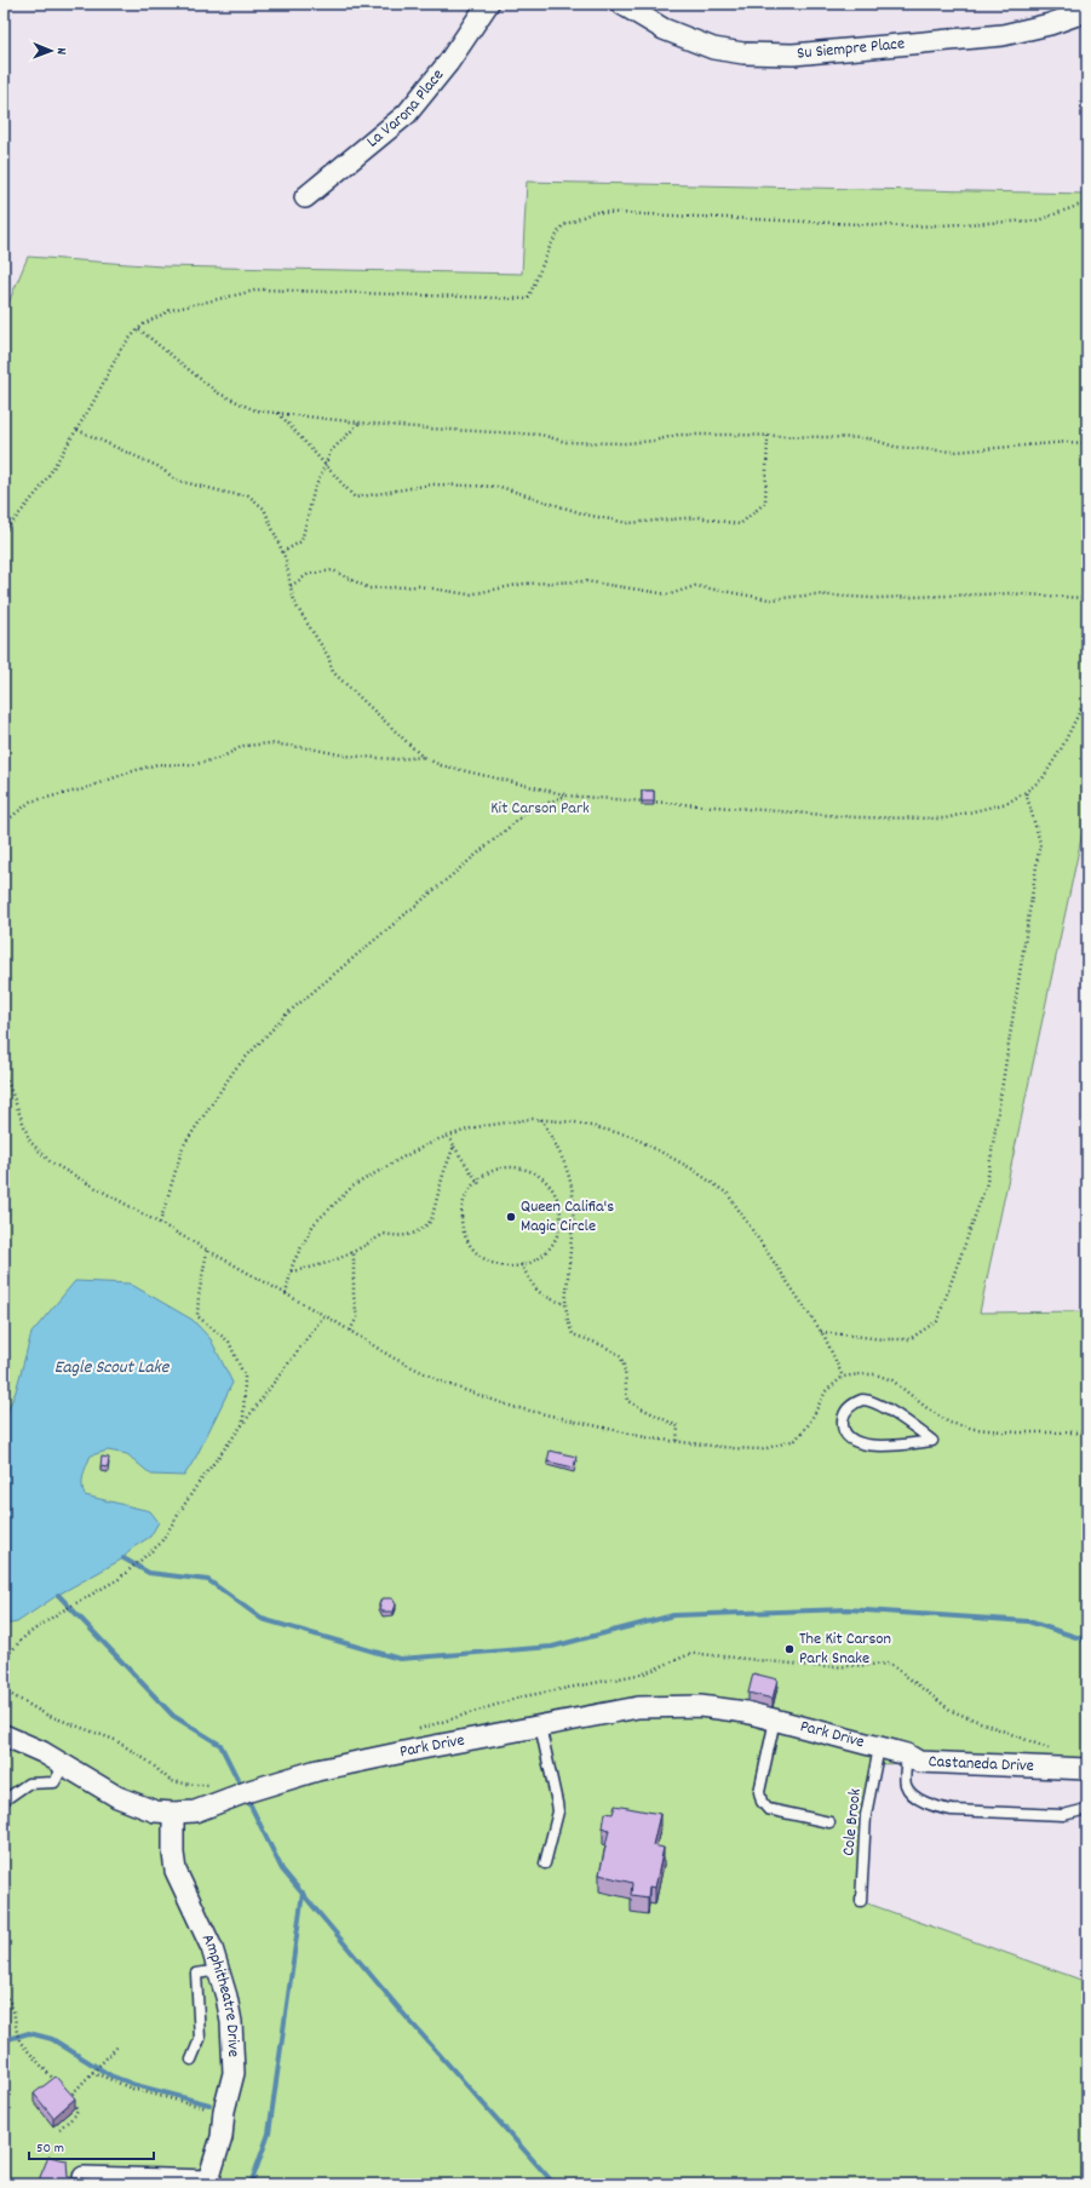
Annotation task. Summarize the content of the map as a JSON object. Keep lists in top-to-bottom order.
{
  "streets": {
    "street": [
      "Su Siempre Place",
      "La Varona Place",
      "Park Drive",
      "Castaneda Drive",
      "Amphitheatre Drive"
    ],
    "lane": ["Cole Brook"]
  },
  "crossings": [
    ["Park Drive", "Castaneda Drive"],
    ["Park Drive", "Cole Brook"],
    ["Park Drive", "Amphitheatre Drive"],
    ["Castaneda Drive", "Cole Brook"]
  ],
  "water": ["Eagle Scout Lake"],
  "parks": ["Kit Carson Park"],
  "places": ["Queen Califia's Magic Circle", "The Kit Carson Park Snake"],
  "scale_bar": "50 m",
  "north": "right"
}
